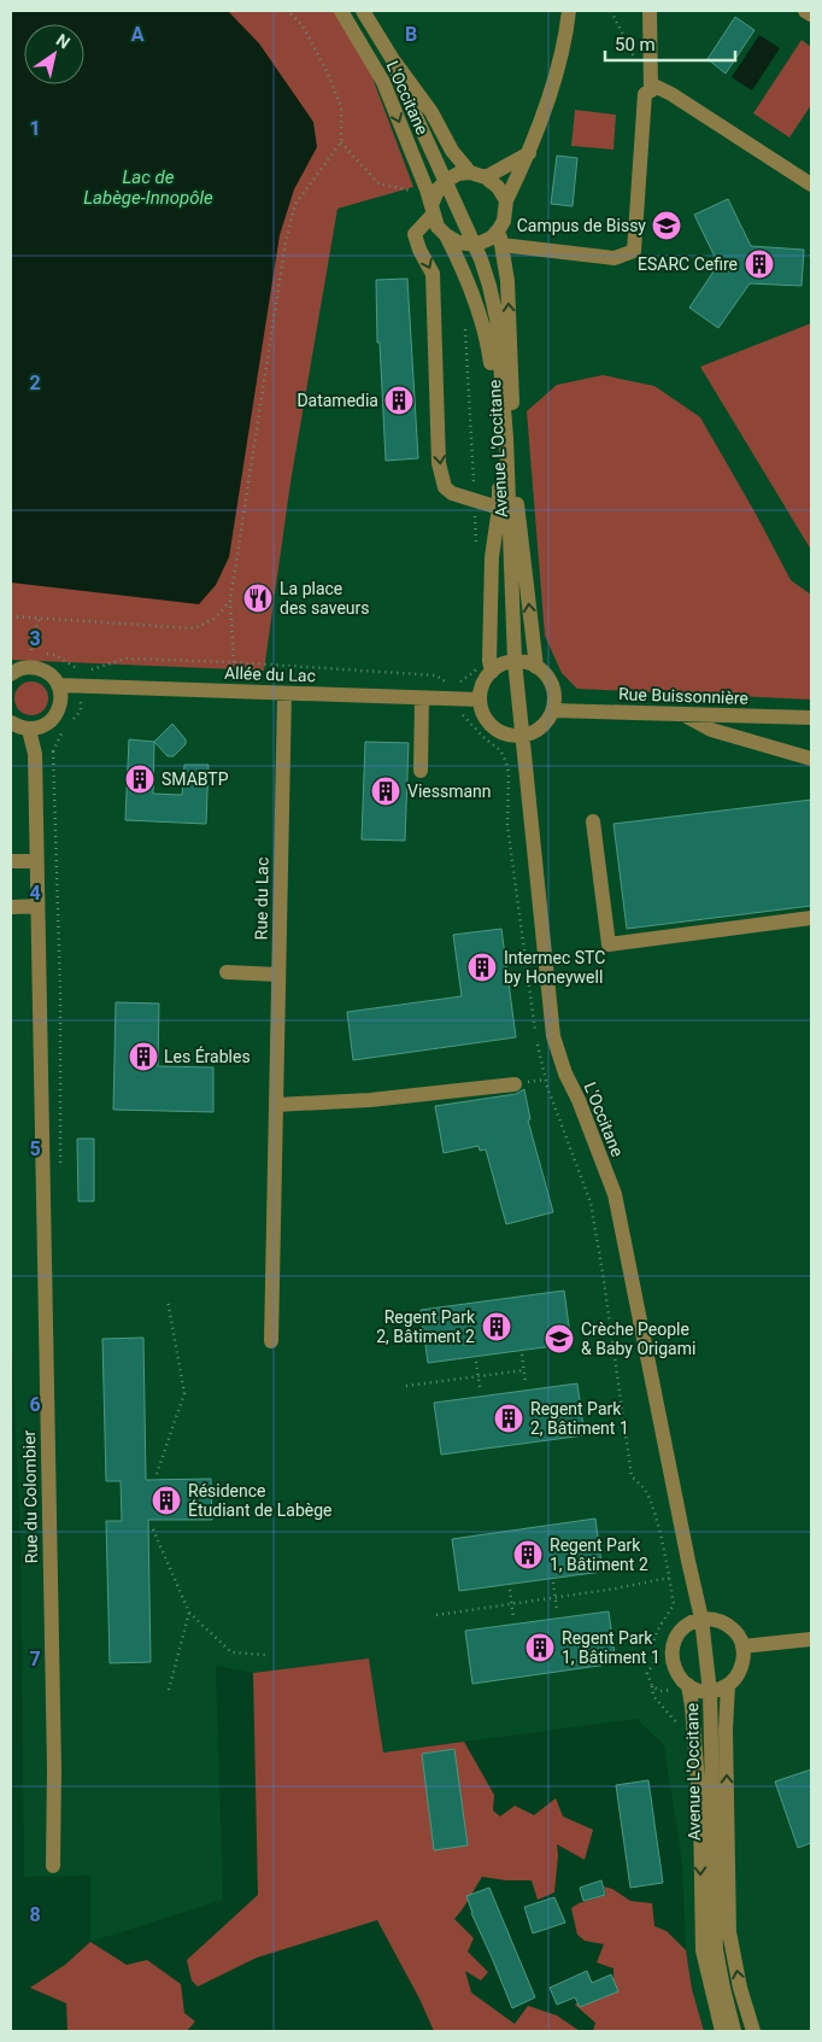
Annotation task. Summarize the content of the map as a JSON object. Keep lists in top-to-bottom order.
{
  "streets": {
    "street": [
      "L'Occitane",
      "Avenue L'Occitane",
      "Allée du Lac",
      "Rue Buissonnière",
      "Rue du Lac",
      "Rue du Colombier"
    ]
  },
  "crossings": [
    ["L'Occitane", "Avenue L'Occitane"],
    ["Allée du Lac", "Rue du Lac"]
  ],
  "water": ["Lac de Labège-Innopôle"],
  "places": {
    "school or university": ["Campus de Bissy", "Crèche People & Baby Origami"],
    "building": [
      "ESARC Cefire",
      "Datamedia",
      "SMABTP",
      "Viessmann",
      "Intermec STC by Honeywell",
      "Les Érables",
      "Regent Park 2, Bâtiment 2",
      "Regent Park 2, Bâtiment 1",
      "Résidence Étudiant de Labège",
      "Regent Park 1, Bâtiment 2",
      "Regent Park 1, Bâtiment 1"
    ],
    "restaurant": ["La place des saveurs"]
  },
  "scale_bar": "50 m",
  "north": "top right",
  "grid": {
    "columns": ["A", "B"],
    "rows": [
      "1",
      "2",
      "3",
      "4",
      "5",
      "6",
      "7",
      "8"
    ]
  }
}
